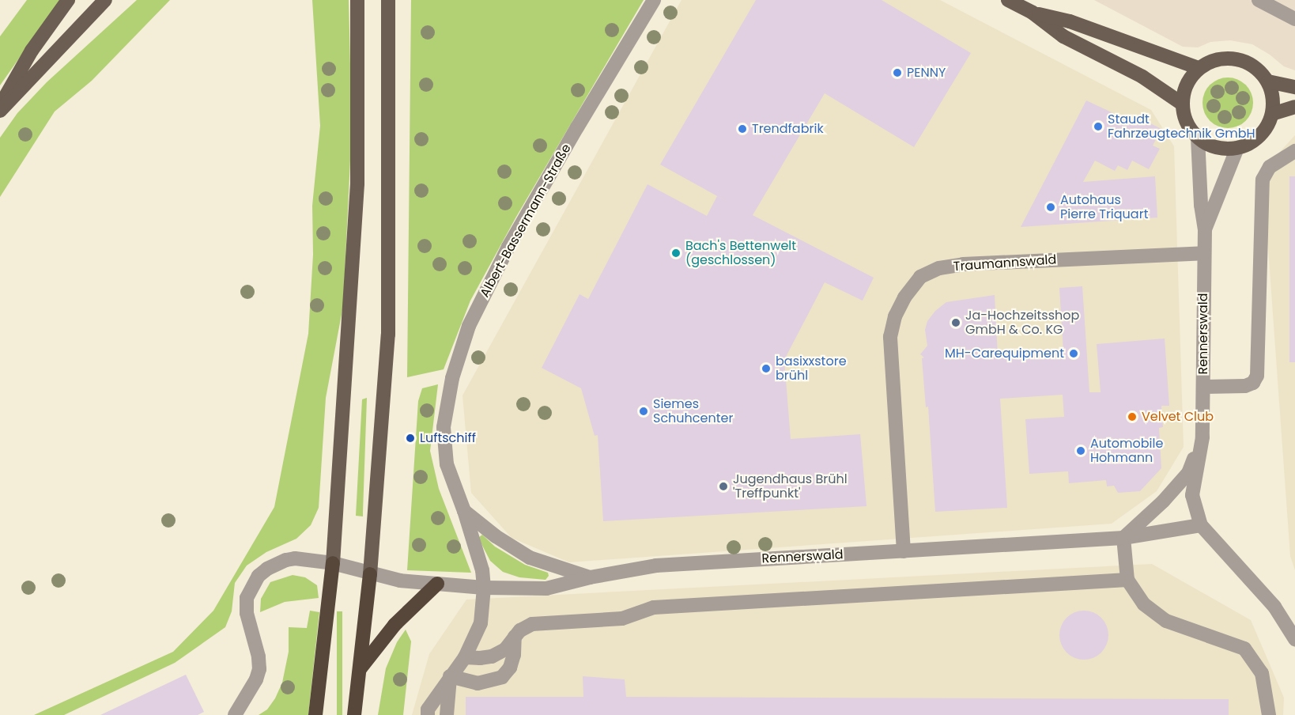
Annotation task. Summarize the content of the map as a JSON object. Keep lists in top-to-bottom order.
{
  "streets": {
    "street": ["Albert-Bassermann-Straße", "Traumannswald", "Rennerswald"]
  },
  "crossings": [
    ["Albert-Bassermann-Straße", "Rennerswald"],
    ["Traumannswald", "Rennerswald"]
  ],
  "places": [
    "PENNY",
    "Staudt Fahrzeugtechnik GmbH",
    "Trendfabrik",
    "Autohaus Pierre Triquart",
    "Bach's Bettenwelt (geschlossen)",
    "Ja-Hochzeitsshop GmbH & Co. KG",
    "MH-Carequipment",
    "basixxstore brühl",
    "Siemes Schuhcenter",
    "Velvet Club",
    "Luftschiff",
    "Automobile Hohmann",
    "Jugendhaus Brühl 'Treffpunkt'"
  ]
}
